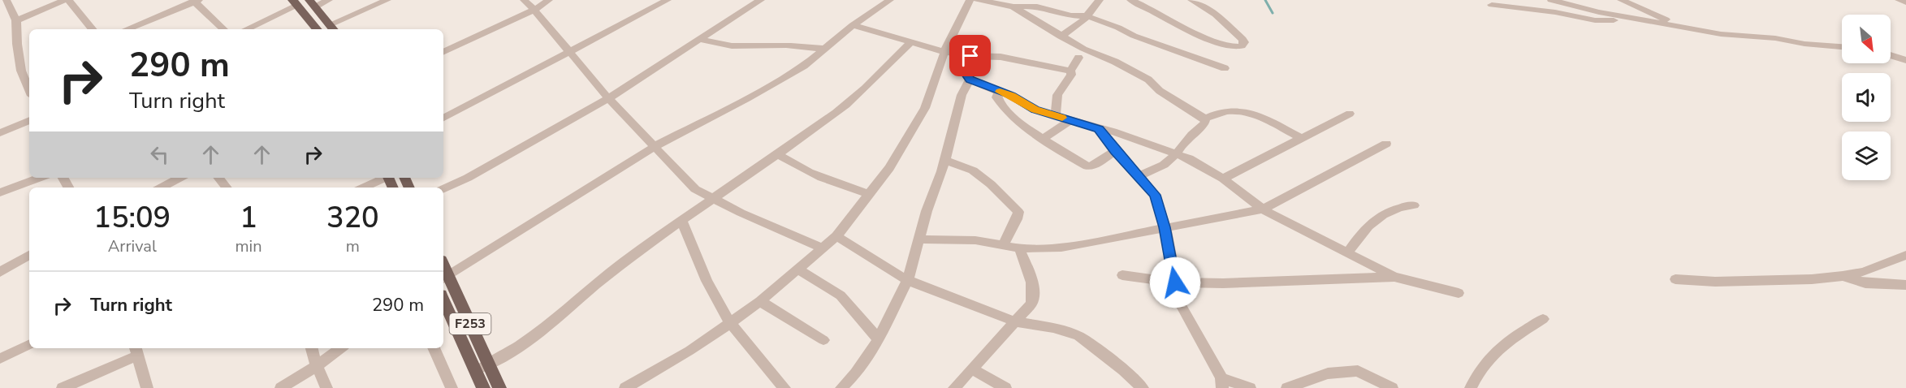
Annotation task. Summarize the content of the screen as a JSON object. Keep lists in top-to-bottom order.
{
  "streets": {
    "main road": ["F253"]
  },
  "north": "bottom right",
  "page": {
    "turn": ["290 m", "Turn right"],
    "eta": [
      "15:09",
      "Arrival",
      "1",
      "min",
      "320",
      "m"
    ],
    "list": [
      {
        "name": "Turn right",
        "value": "290 m"
      }
    ]
  }
}
